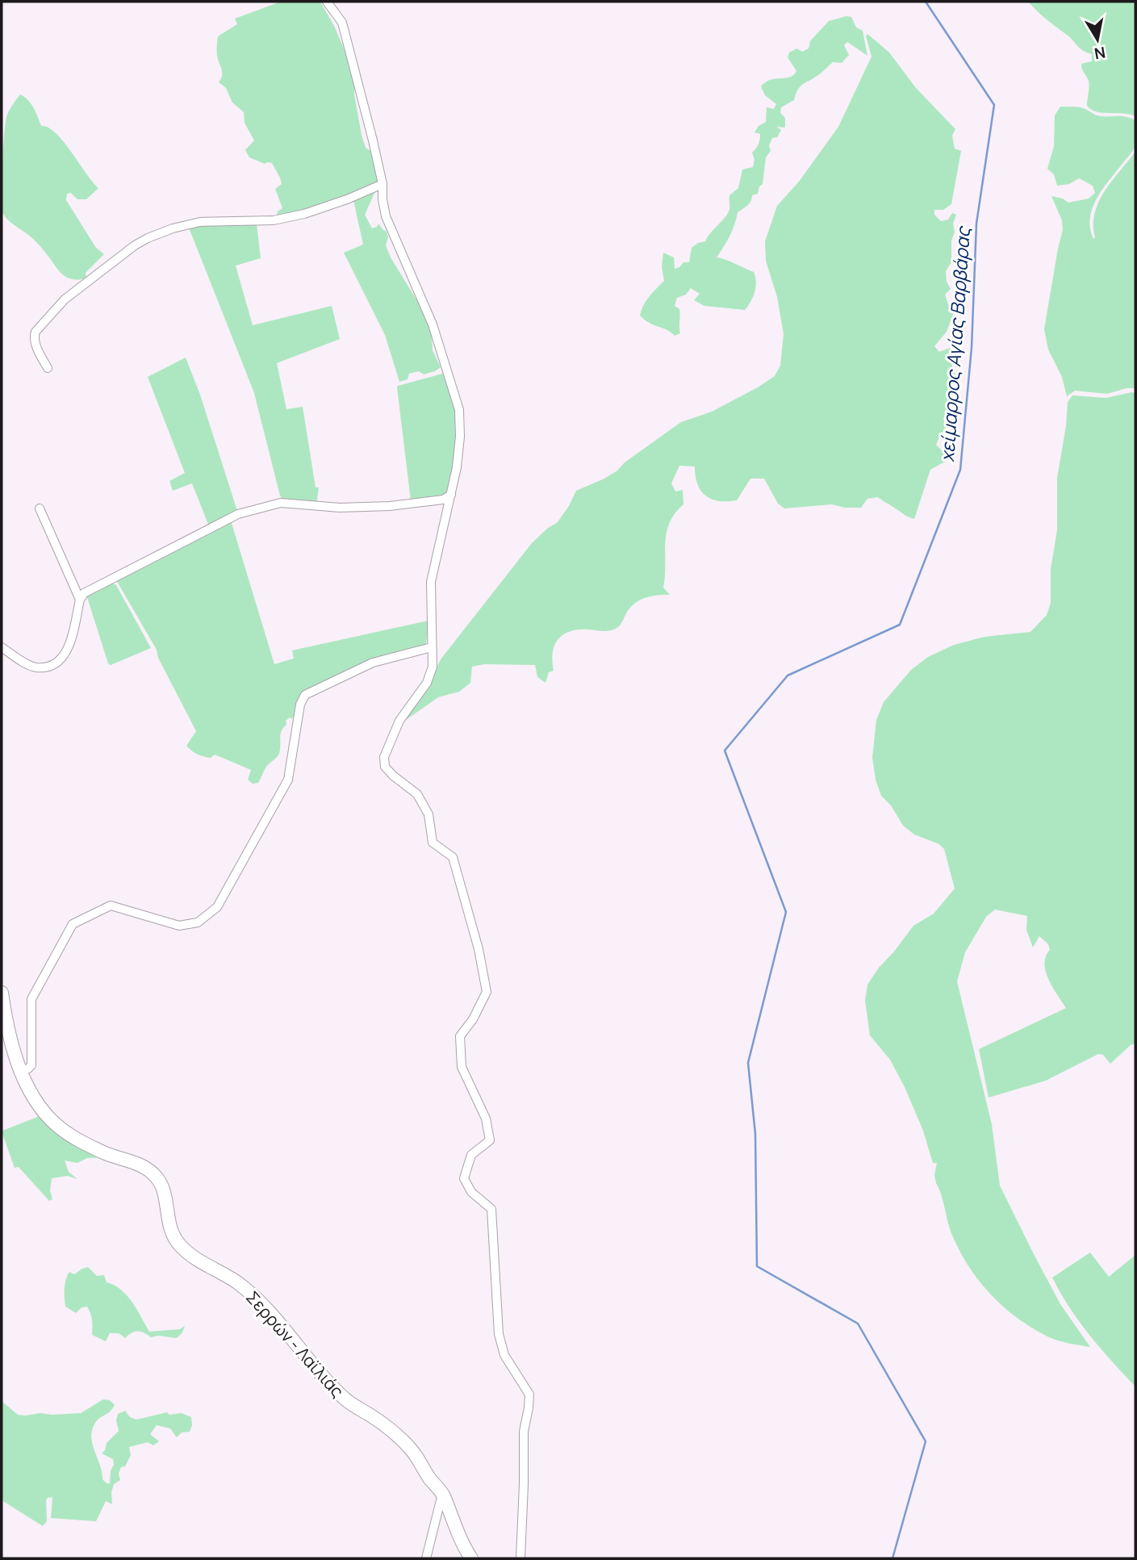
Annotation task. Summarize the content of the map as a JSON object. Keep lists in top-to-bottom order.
{
  "streets": {
    "main road": ["Σερρών - Λαϊλιάς"]
  },
  "water": ["χείμαρρος Αγίας Βαρβάρας"],
  "north": "bottom"
}
